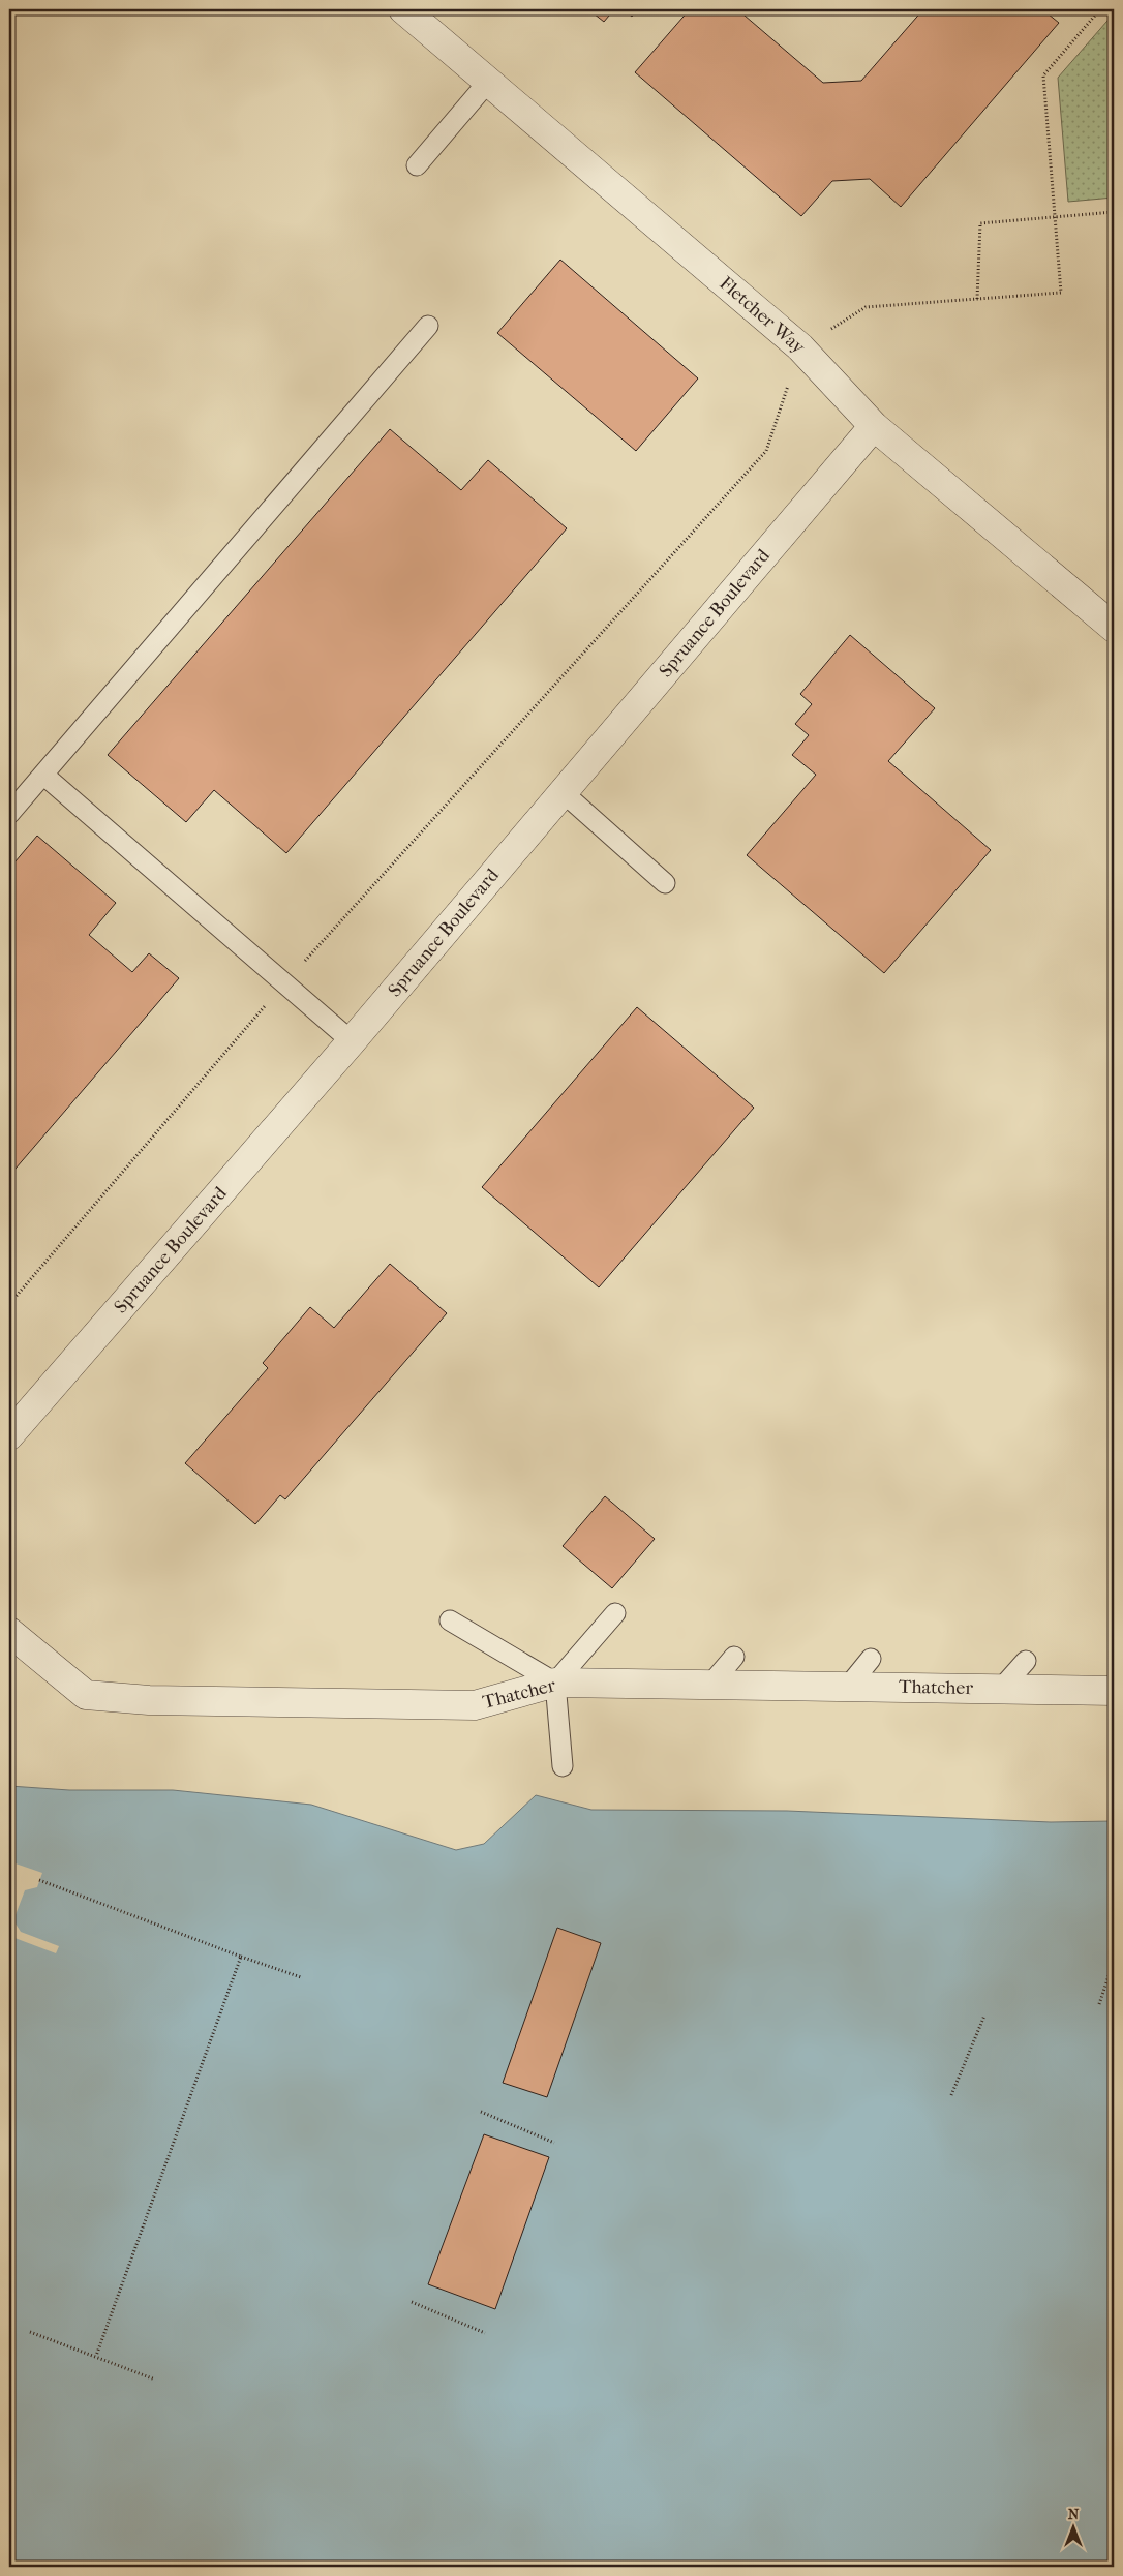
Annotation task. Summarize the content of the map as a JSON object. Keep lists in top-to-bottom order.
{
  "streets": {
    "street": ["Fletcher Way", "Spruance Boulevard", "Thatcher"]
  },
  "crossings": [
    ["Fletcher Way", "Spruance Boulevard"]
  ],
  "north": "top"
}
